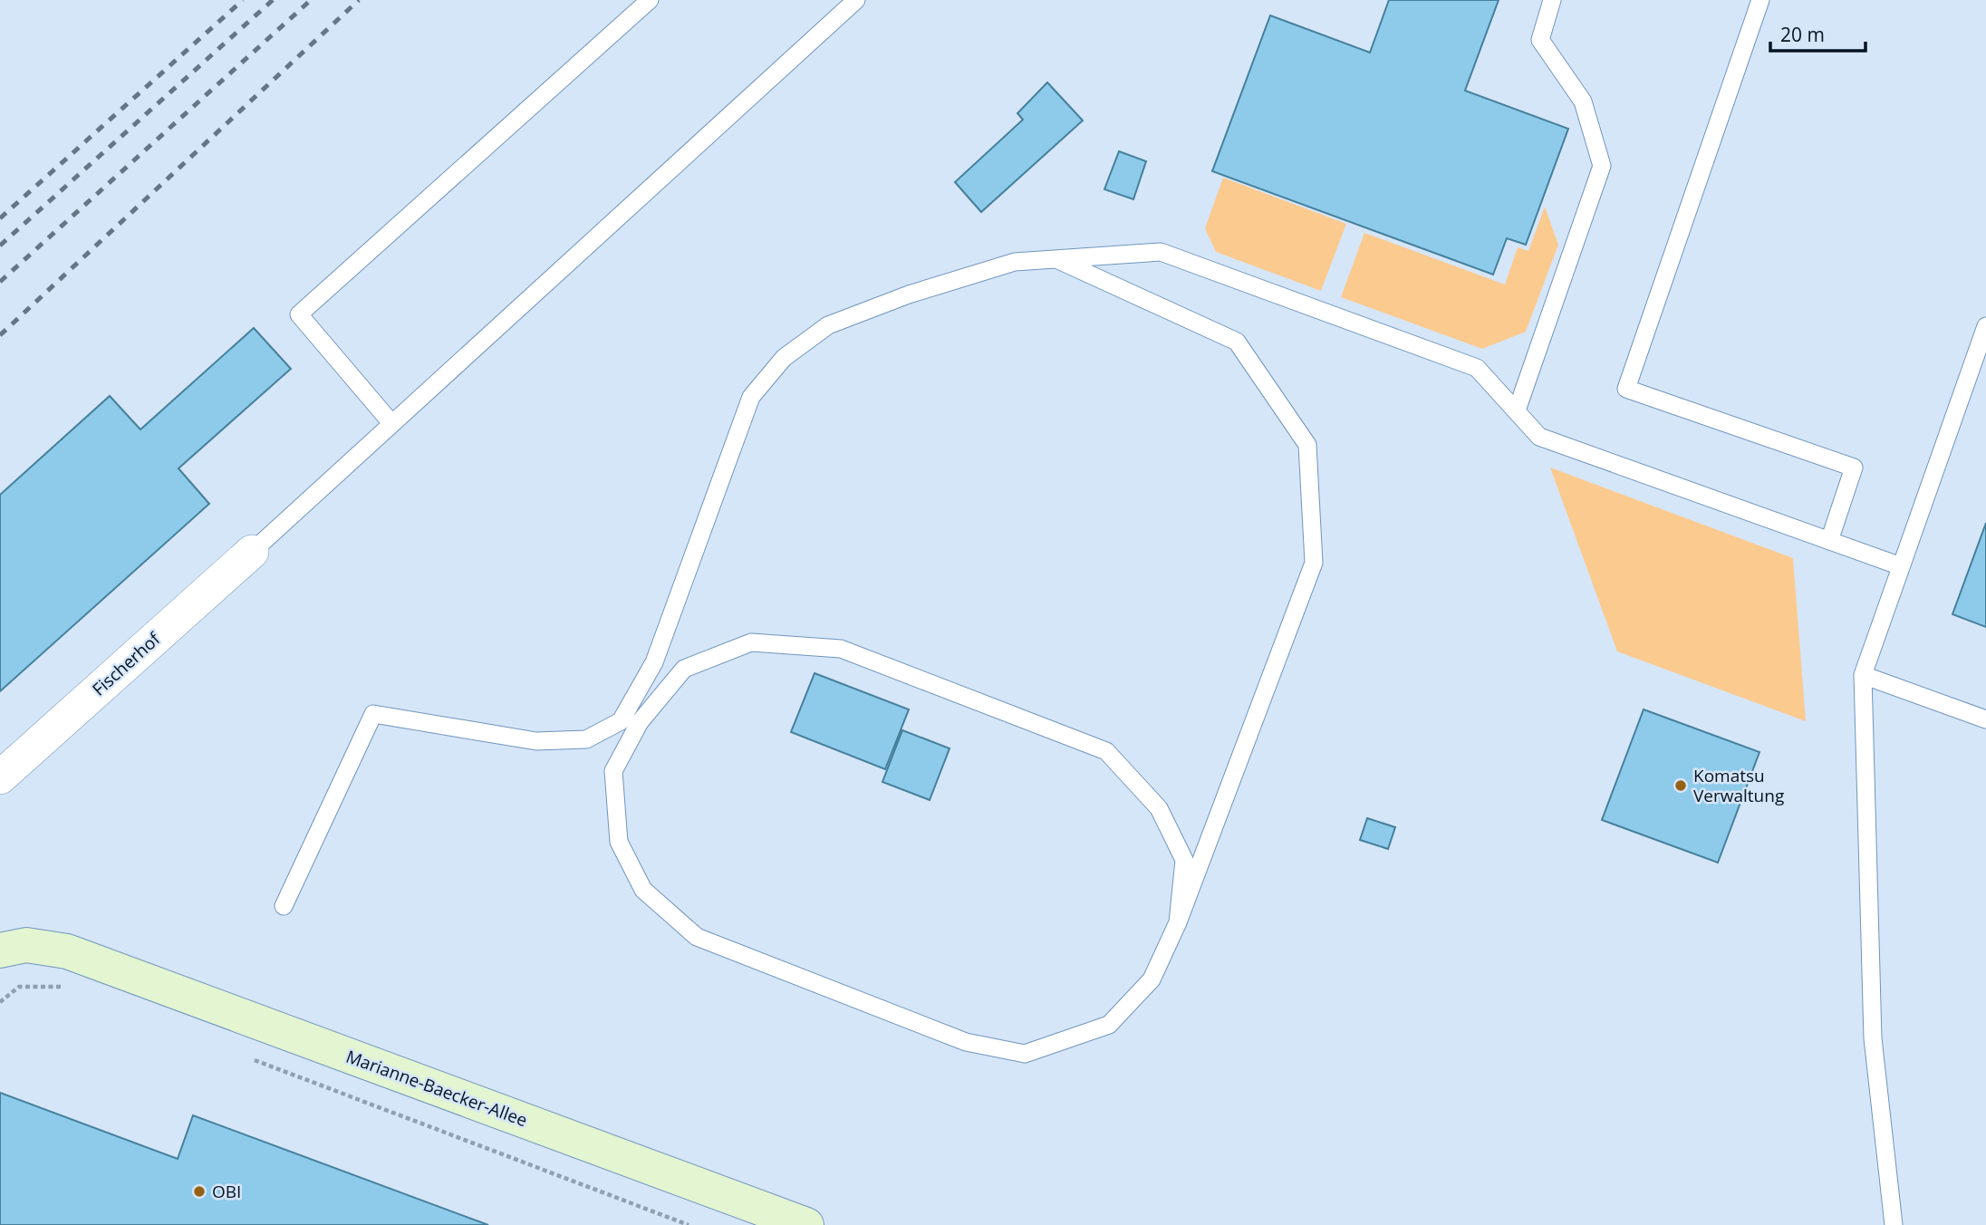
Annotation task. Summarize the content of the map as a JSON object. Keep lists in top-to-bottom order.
{
  "streets": {
    "street": ["Fischerhof", "Marianne-Baecker-Allee"]
  },
  "places": ["Komatsu Verwaltung", "OBI"],
  "scale_bar": "20 m"
}
